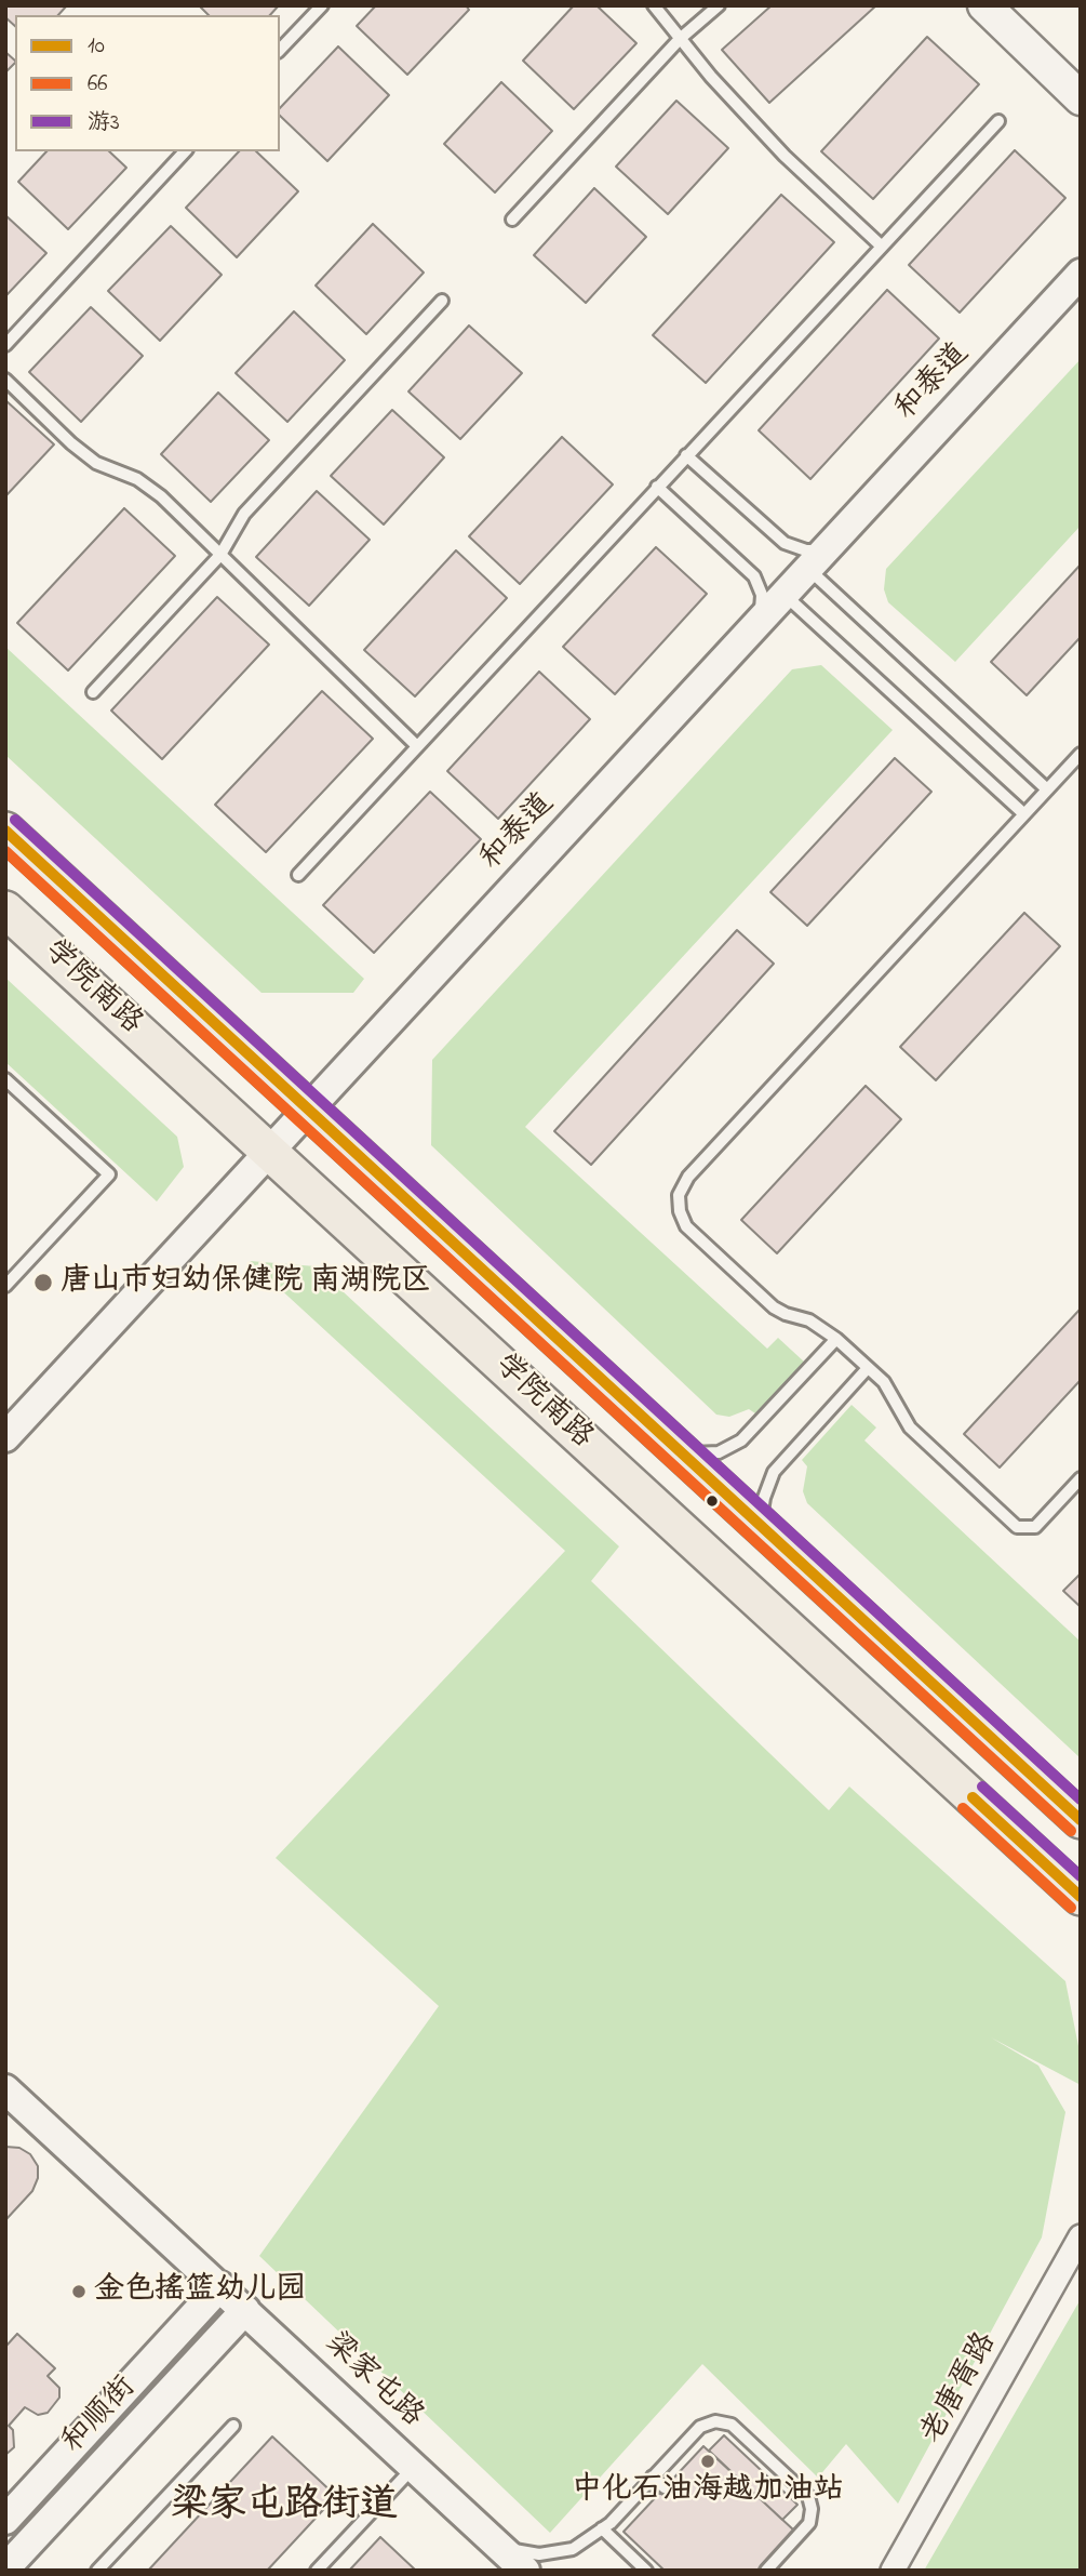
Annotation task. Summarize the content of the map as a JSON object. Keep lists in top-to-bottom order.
{
  "streets": {
    "main road": ["学院南路"],
    "street": [
      "和泰道",
      "梁家屯路",
      "老唐胥路",
      "和顺街"
    ]
  },
  "crossings": [
    ["和泰道", "学院南路"],
    ["梁家屯路", "和顺街"]
  ],
  "districts": ["梁家屯路街道"],
  "places": ["唐山市妇幼保健院 南湖院区", "金色摇篮幼儿园", "中化石油海越加油站"],
  "lines": ["transit line 游3", "transit line 10", "transit line 66"],
  "legend": ["10", "66", "游3"]
}
